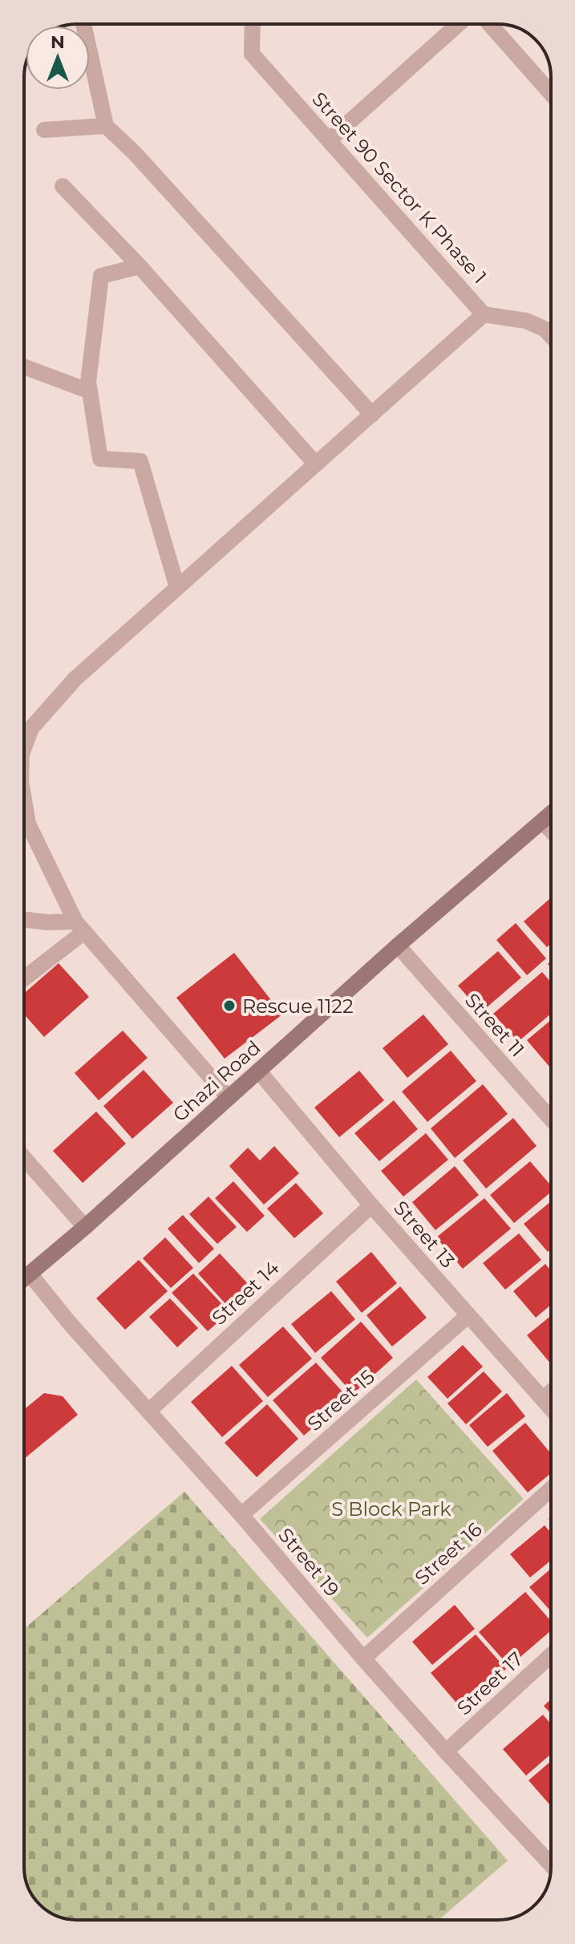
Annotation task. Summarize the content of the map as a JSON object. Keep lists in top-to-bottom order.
{
  "streets": {
    "main road": ["Ghazi Road"],
    "street": [
      "Street 90 Sector K Phase 1",
      "Street 11",
      "Street 13",
      "Street 14",
      "Street 15",
      "Street 16",
      "Street 19",
      "Street 17"
    ]
  },
  "crossings": [
    ["Street 11", "Ghazi Road"],
    ["Ghazi Road", "Street 13"],
    ["Ghazi Road", "Street 19"],
    ["Street 13", "Street 14"],
    ["Street 13", "Street 15"],
    ["Street 14", "Street 19"],
    ["Street 15", "Street 19"],
    ["Street 16", "Street 19"],
    ["Street 19", "Street 17"]
  ],
  "parks": ["S Block Park"],
  "places": ["Rescue 1122"],
  "north": "top"
}
